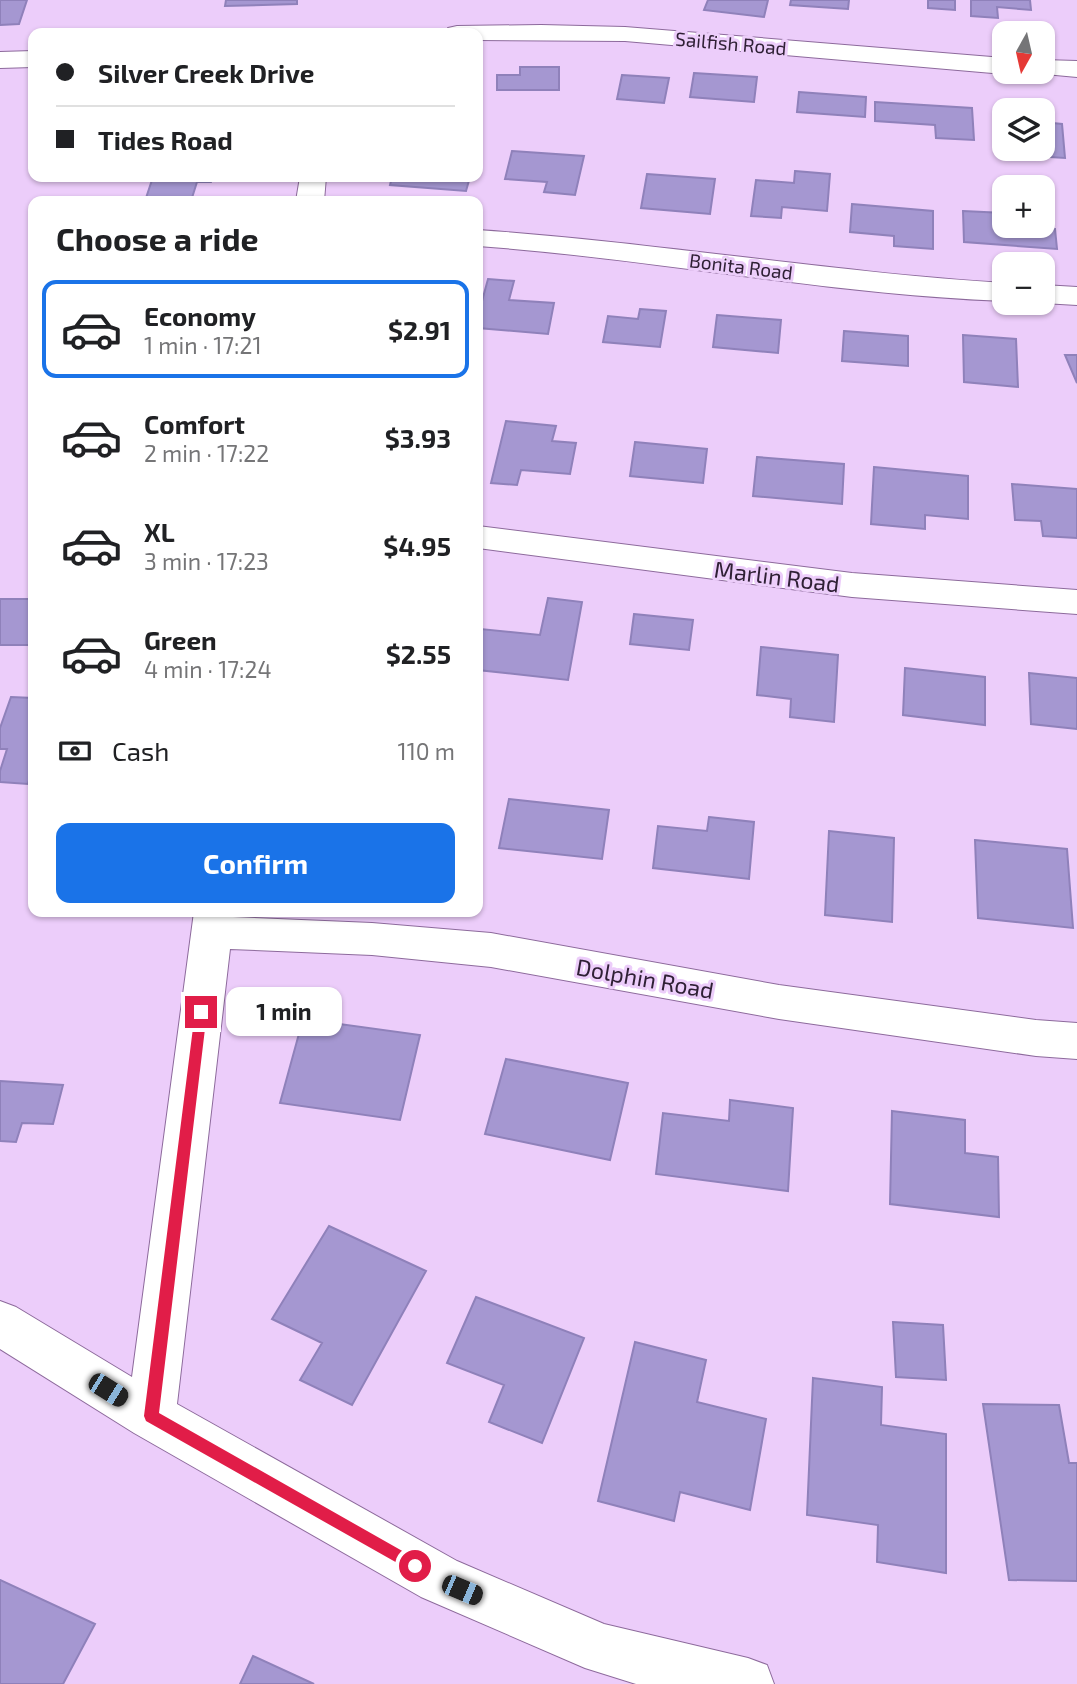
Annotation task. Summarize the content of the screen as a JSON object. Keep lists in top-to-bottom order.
{
  "streets": {
    "street": [
      "Sailfish Road",
      "Bonita Road",
      "Marlin Road",
      "Dolphin Road"
    ]
  },
  "north": "bottom",
  "page": {
    "map_buttons": ["+", "−"],
    "banner": ["Silver Creek Drive", "Tides Road"],
    "heading": "Choose a ride",
    "list": [
      {
        "name": "Economy",
        "note": "1 min · 17:21",
        "value": "$2.91"
      },
      {
        "name": "Comfort",
        "note": "2 min · 17:22",
        "value": "$3.93"
      },
      {
        "name": "XL",
        "note": "3 min · 17:23",
        "value": "$4.95"
      },
      {
        "name": "Green",
        "note": "4 min · 17:24",
        "value": "$2.55"
      }
    ],
    "pay": ["Cash", "110 m"],
    "buttons": "Confirm",
    "bubble": "1 min"
  }
}
